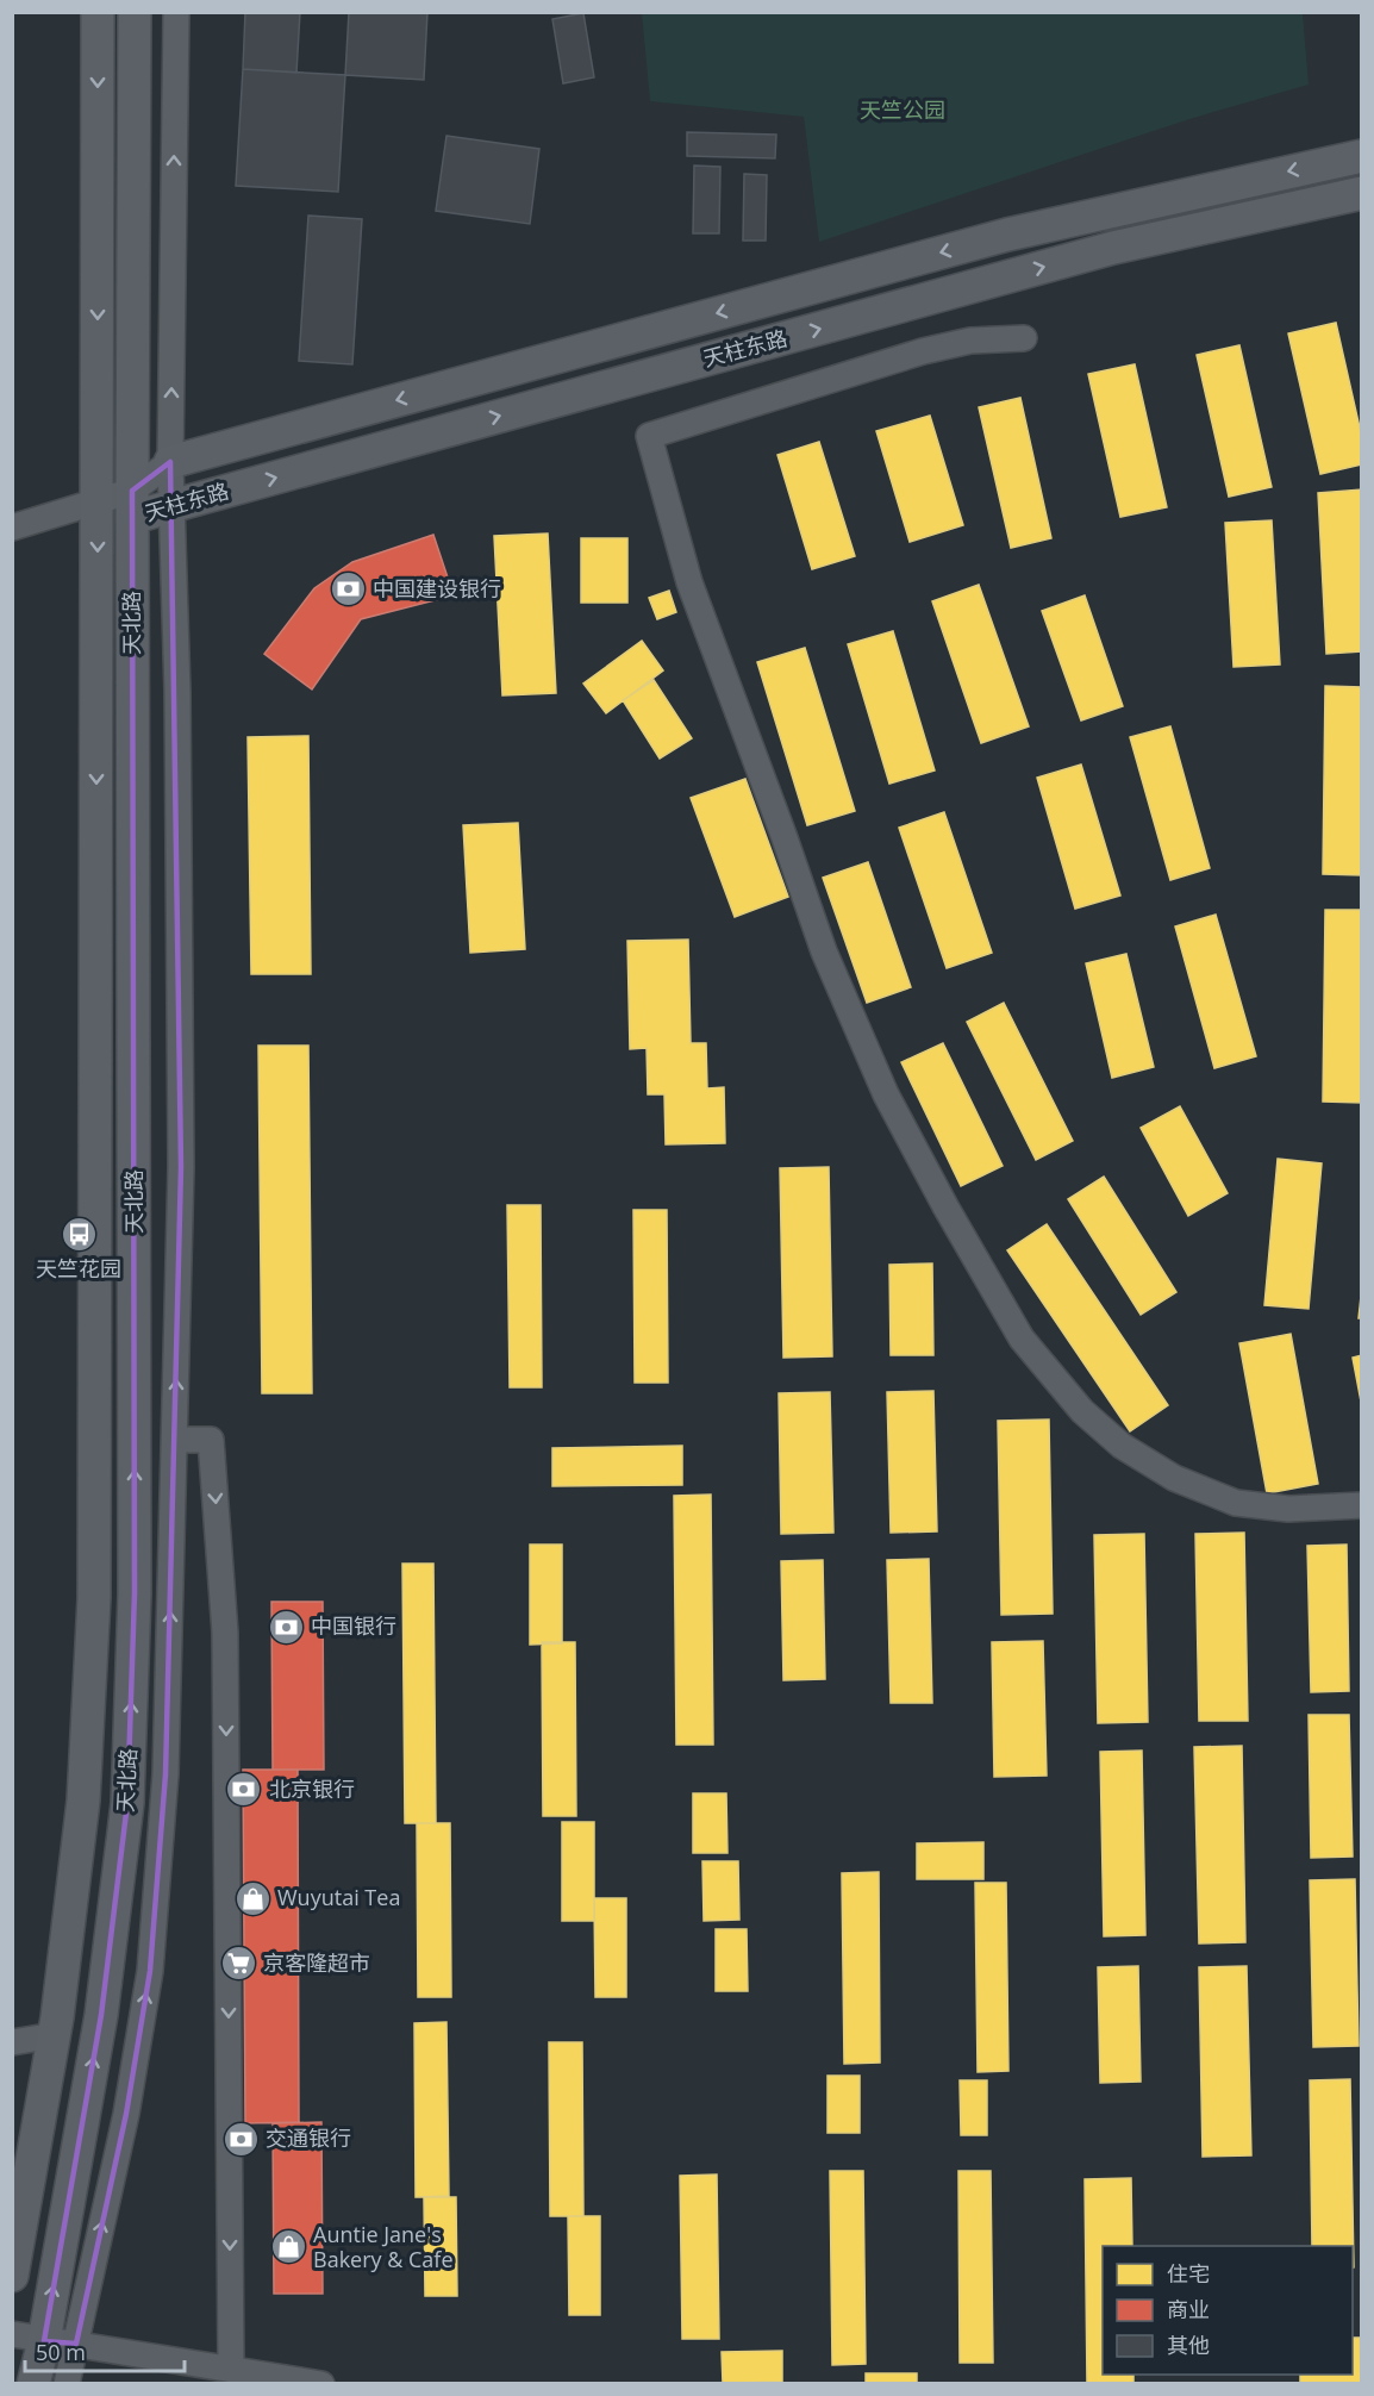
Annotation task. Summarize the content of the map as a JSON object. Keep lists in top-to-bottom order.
{
  "streets": {
    "main road": ["天柱东路", "天北路"]
  },
  "crossings": [
    ["天柱东路", "天北路"]
  ],
  "parks": ["天竺公园"],
  "places": {
    "bank": [
      "中国建设银行",
      "中国银行",
      "北京银行",
      "交通银行"
    ],
    "bus stop": ["天竺花园"],
    "shop": ["Wuyutai Tea", "Auntie Jane's Bakery & Cafe"],
    "supermarket": ["京客隆超市"]
  },
  "legend": ["住宅", "商业", "其他"],
  "scale_bar": "50 m"
}
